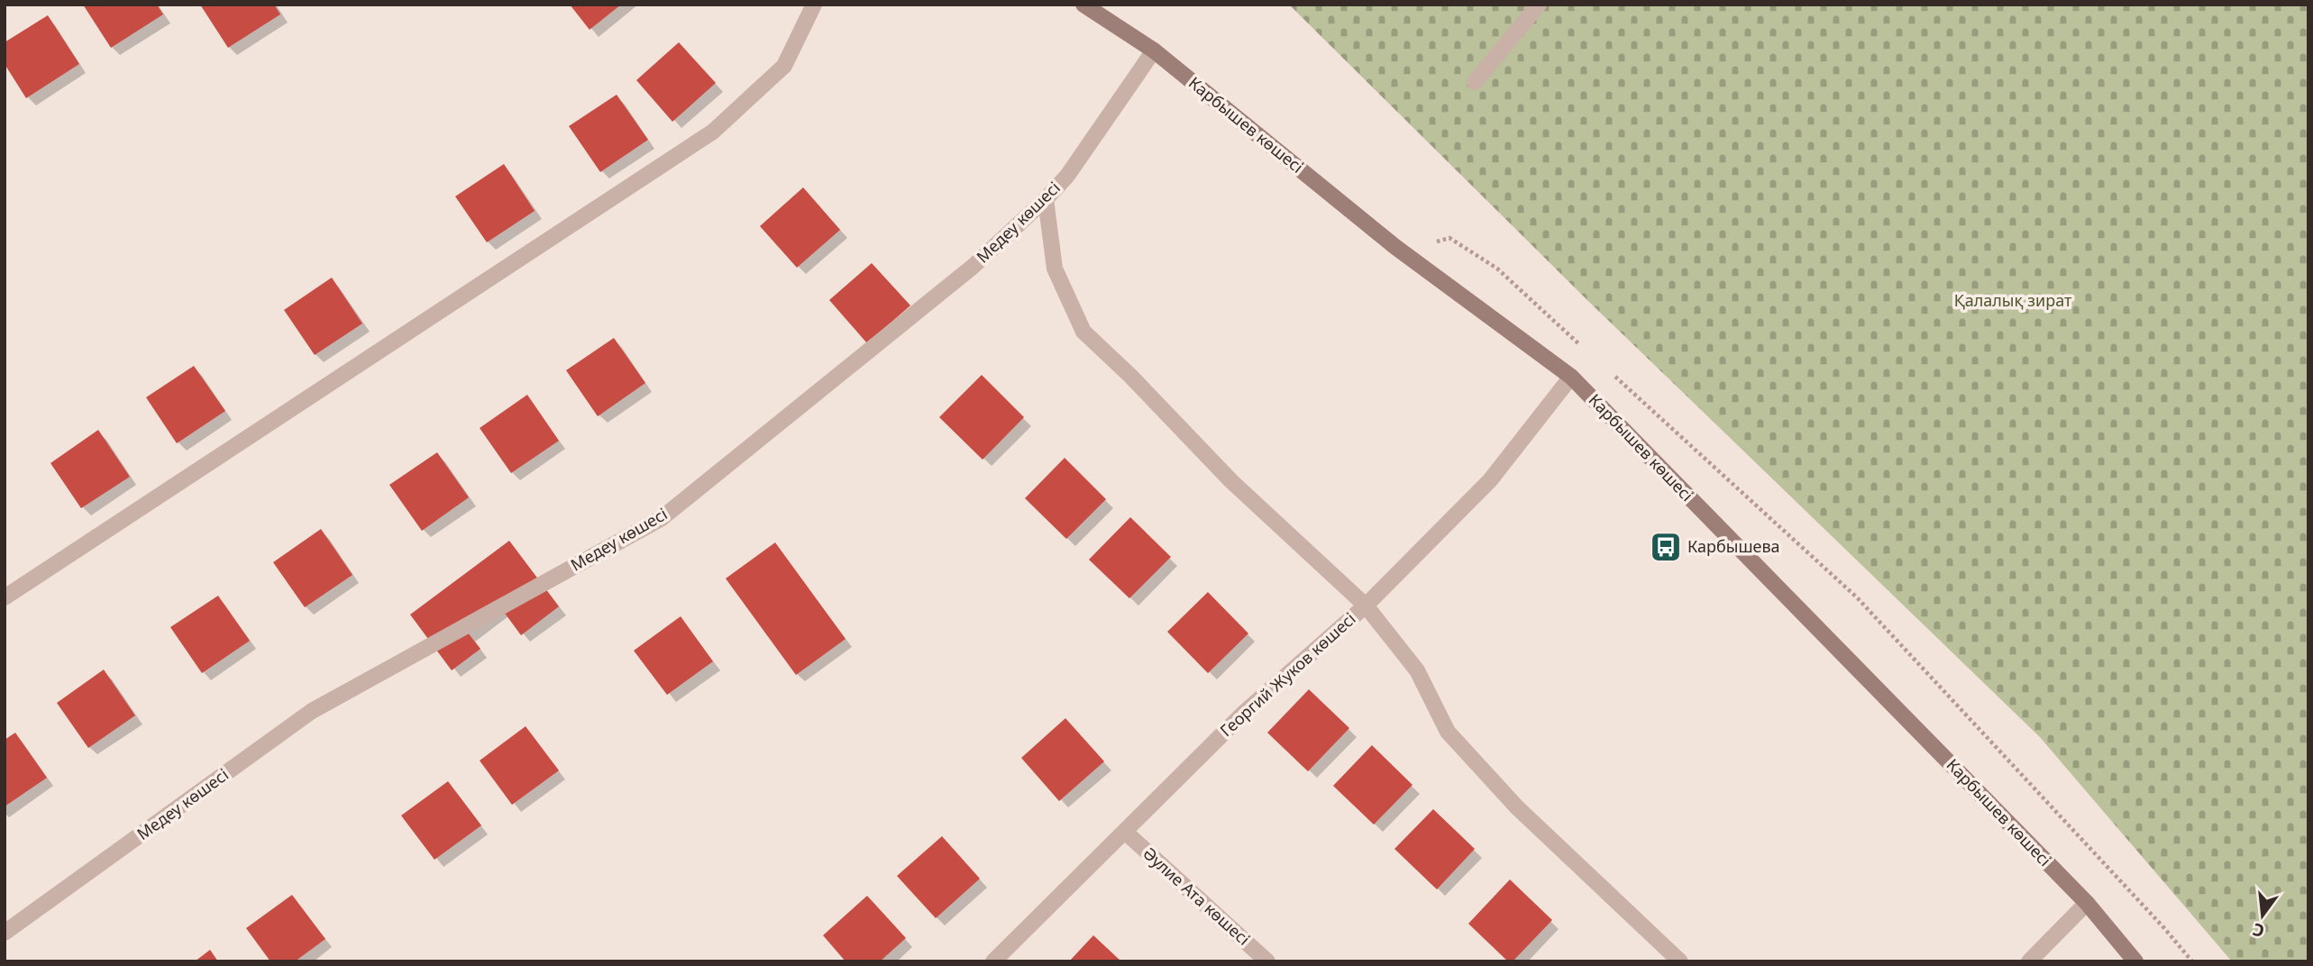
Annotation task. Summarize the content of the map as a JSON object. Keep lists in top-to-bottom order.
{
  "streets": {
    "street": [
      "Карбышев көшесі",
      "Медеу көшесі",
      "Георгий Жуков көшесі",
      "Әулие Ата көшесі"
    ]
  },
  "crossings": [
    ["Карбышев көшесі", "Медеу көшесі"],
    ["Карбышев көшесі", "Георгий Жуков көшесі"],
    ["Георгий Жуков көшесі", "Әулие Ата көшесі"]
  ],
  "parks": ["Қалалық зират"],
  "places": {
    "bus stop": ["Карбышева"]
  },
  "north": "bottom"
}
